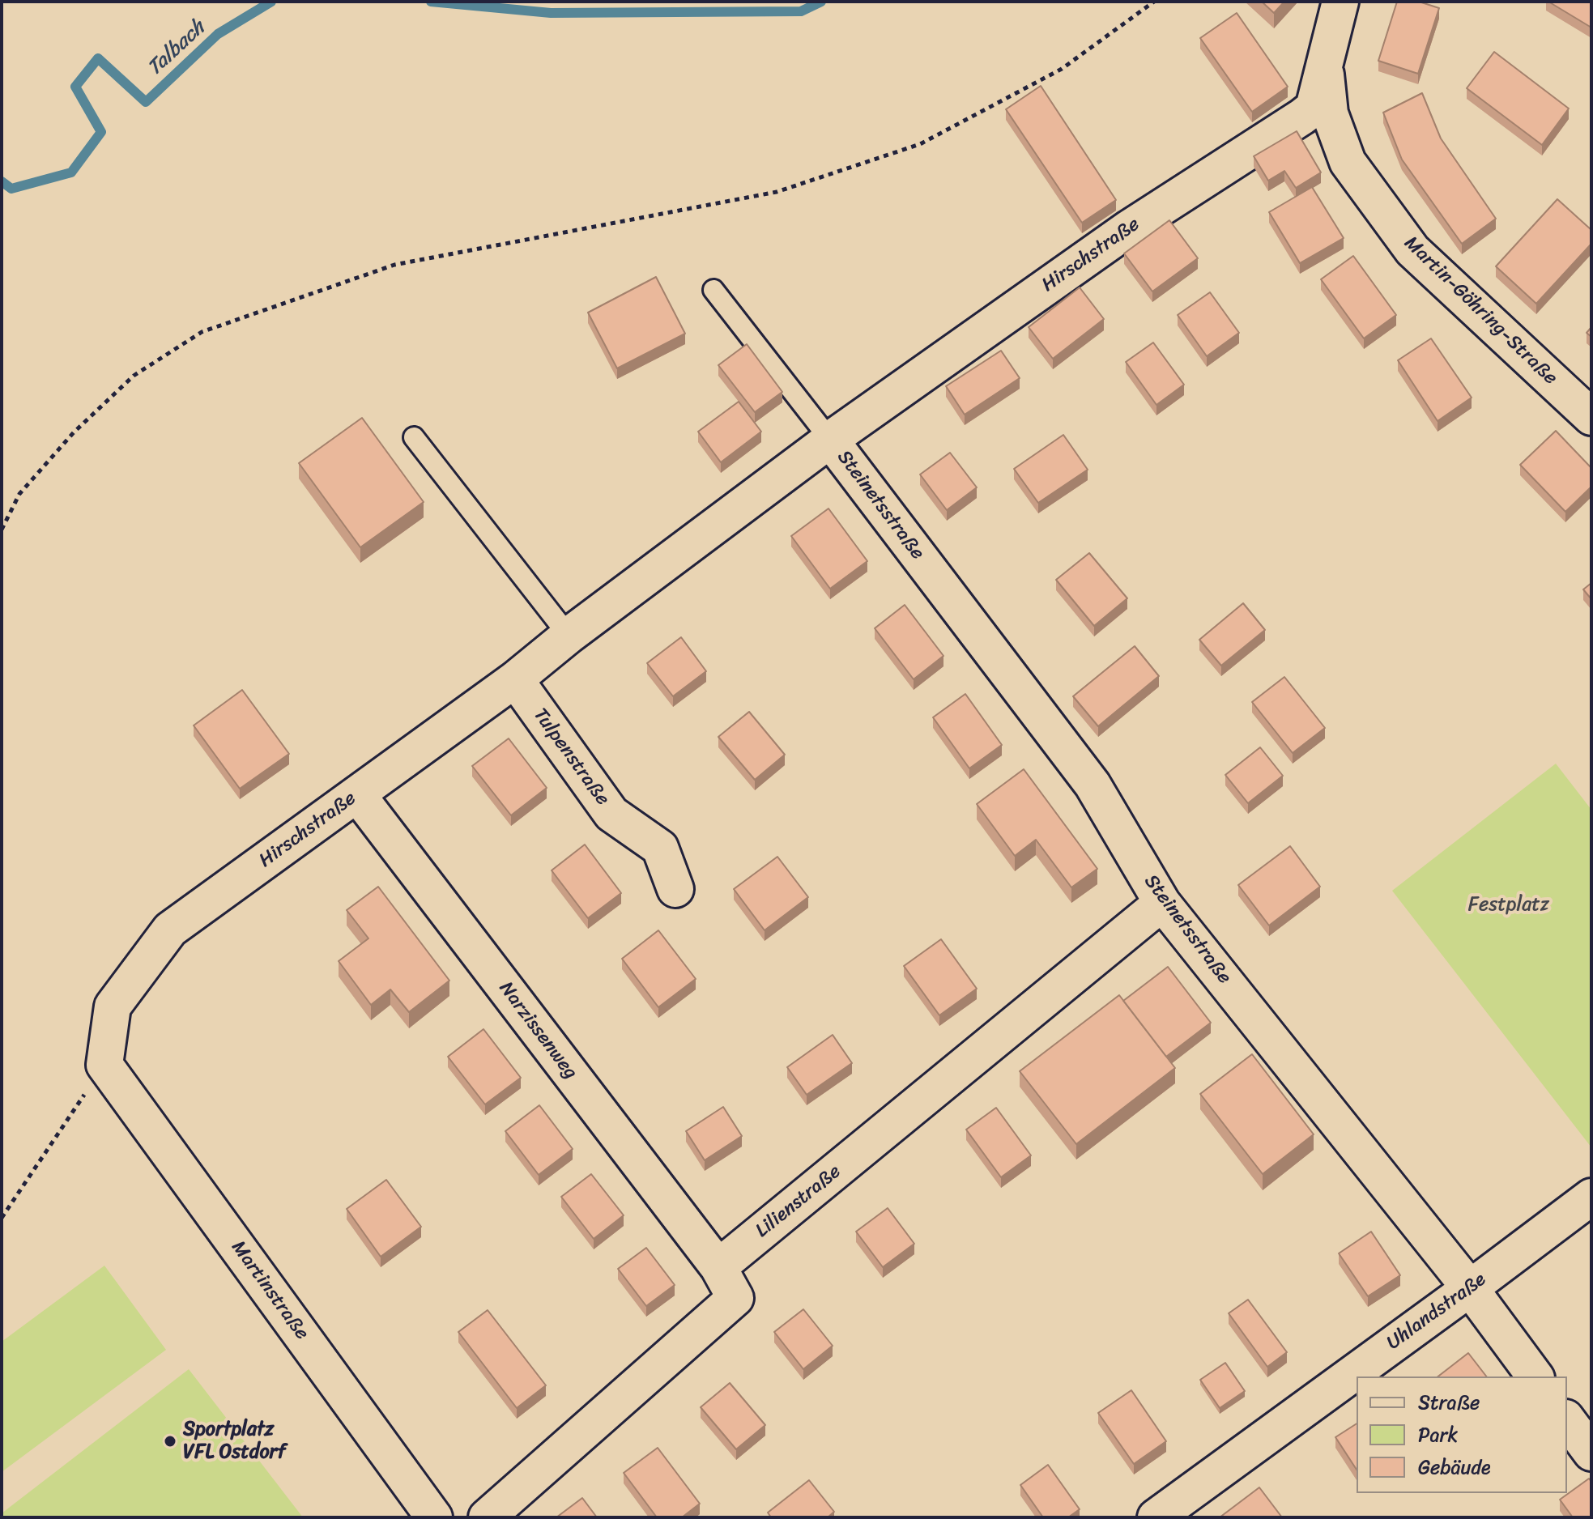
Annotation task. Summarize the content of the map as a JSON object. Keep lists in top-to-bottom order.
{
  "streets": {
    "street": [
      "Hirschstraße",
      "Martin-Göhring-Straße",
      "Steinetsstraße",
      "Tulpenstraße",
      "Narzissenweg",
      "Lilienstraße",
      "Martinstraße",
      "Uhlandstraße"
    ]
  },
  "crossings": [
    ["Hirschstraße", "Martin-Göhring-Straße"],
    ["Hirschstraße", "Steinetsstraße"],
    ["Hirschstraße", "Tulpenstraße"],
    ["Hirschstraße", "Narzissenweg"],
    ["Hirschstraße", "Martinstraße"],
    ["Steinetsstraße", "Lilienstraße"],
    ["Steinetsstraße", "Uhlandstraße"],
    ["Narzissenweg", "Lilienstraße"]
  ],
  "water": ["Talbach"],
  "parks": ["Festplatz"],
  "places": ["Sportplatz VFL Ostdorf"],
  "legend": ["Straße", "Park", "Gebäude"]
}
